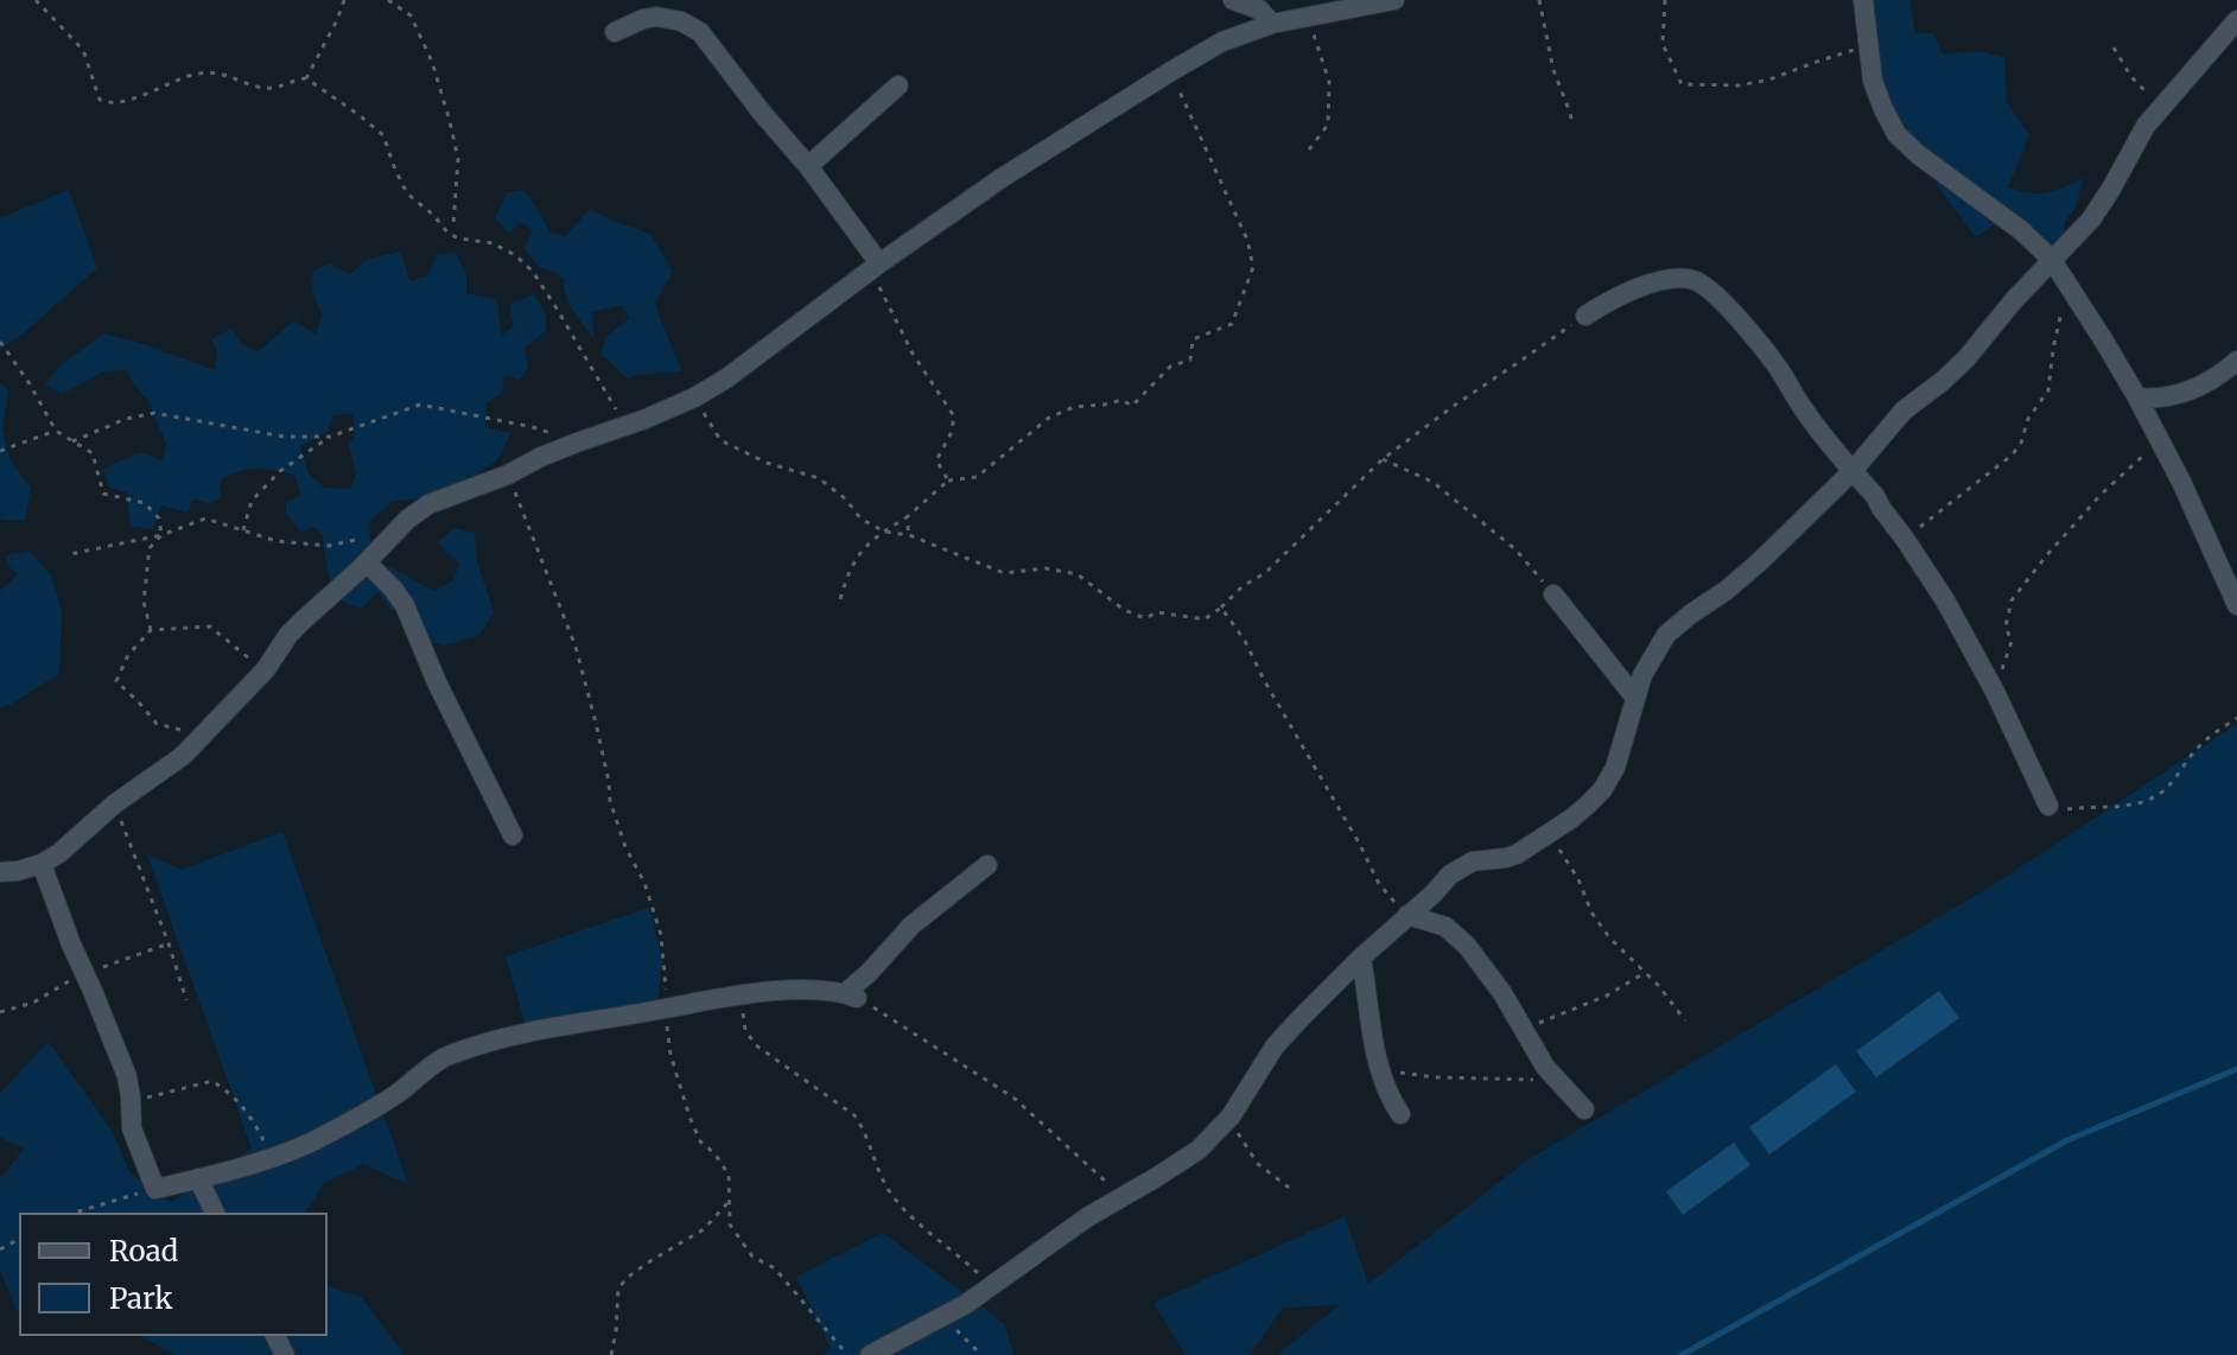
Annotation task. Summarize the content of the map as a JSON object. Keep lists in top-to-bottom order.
{
  "legend": ["Road", "Park"]
}
